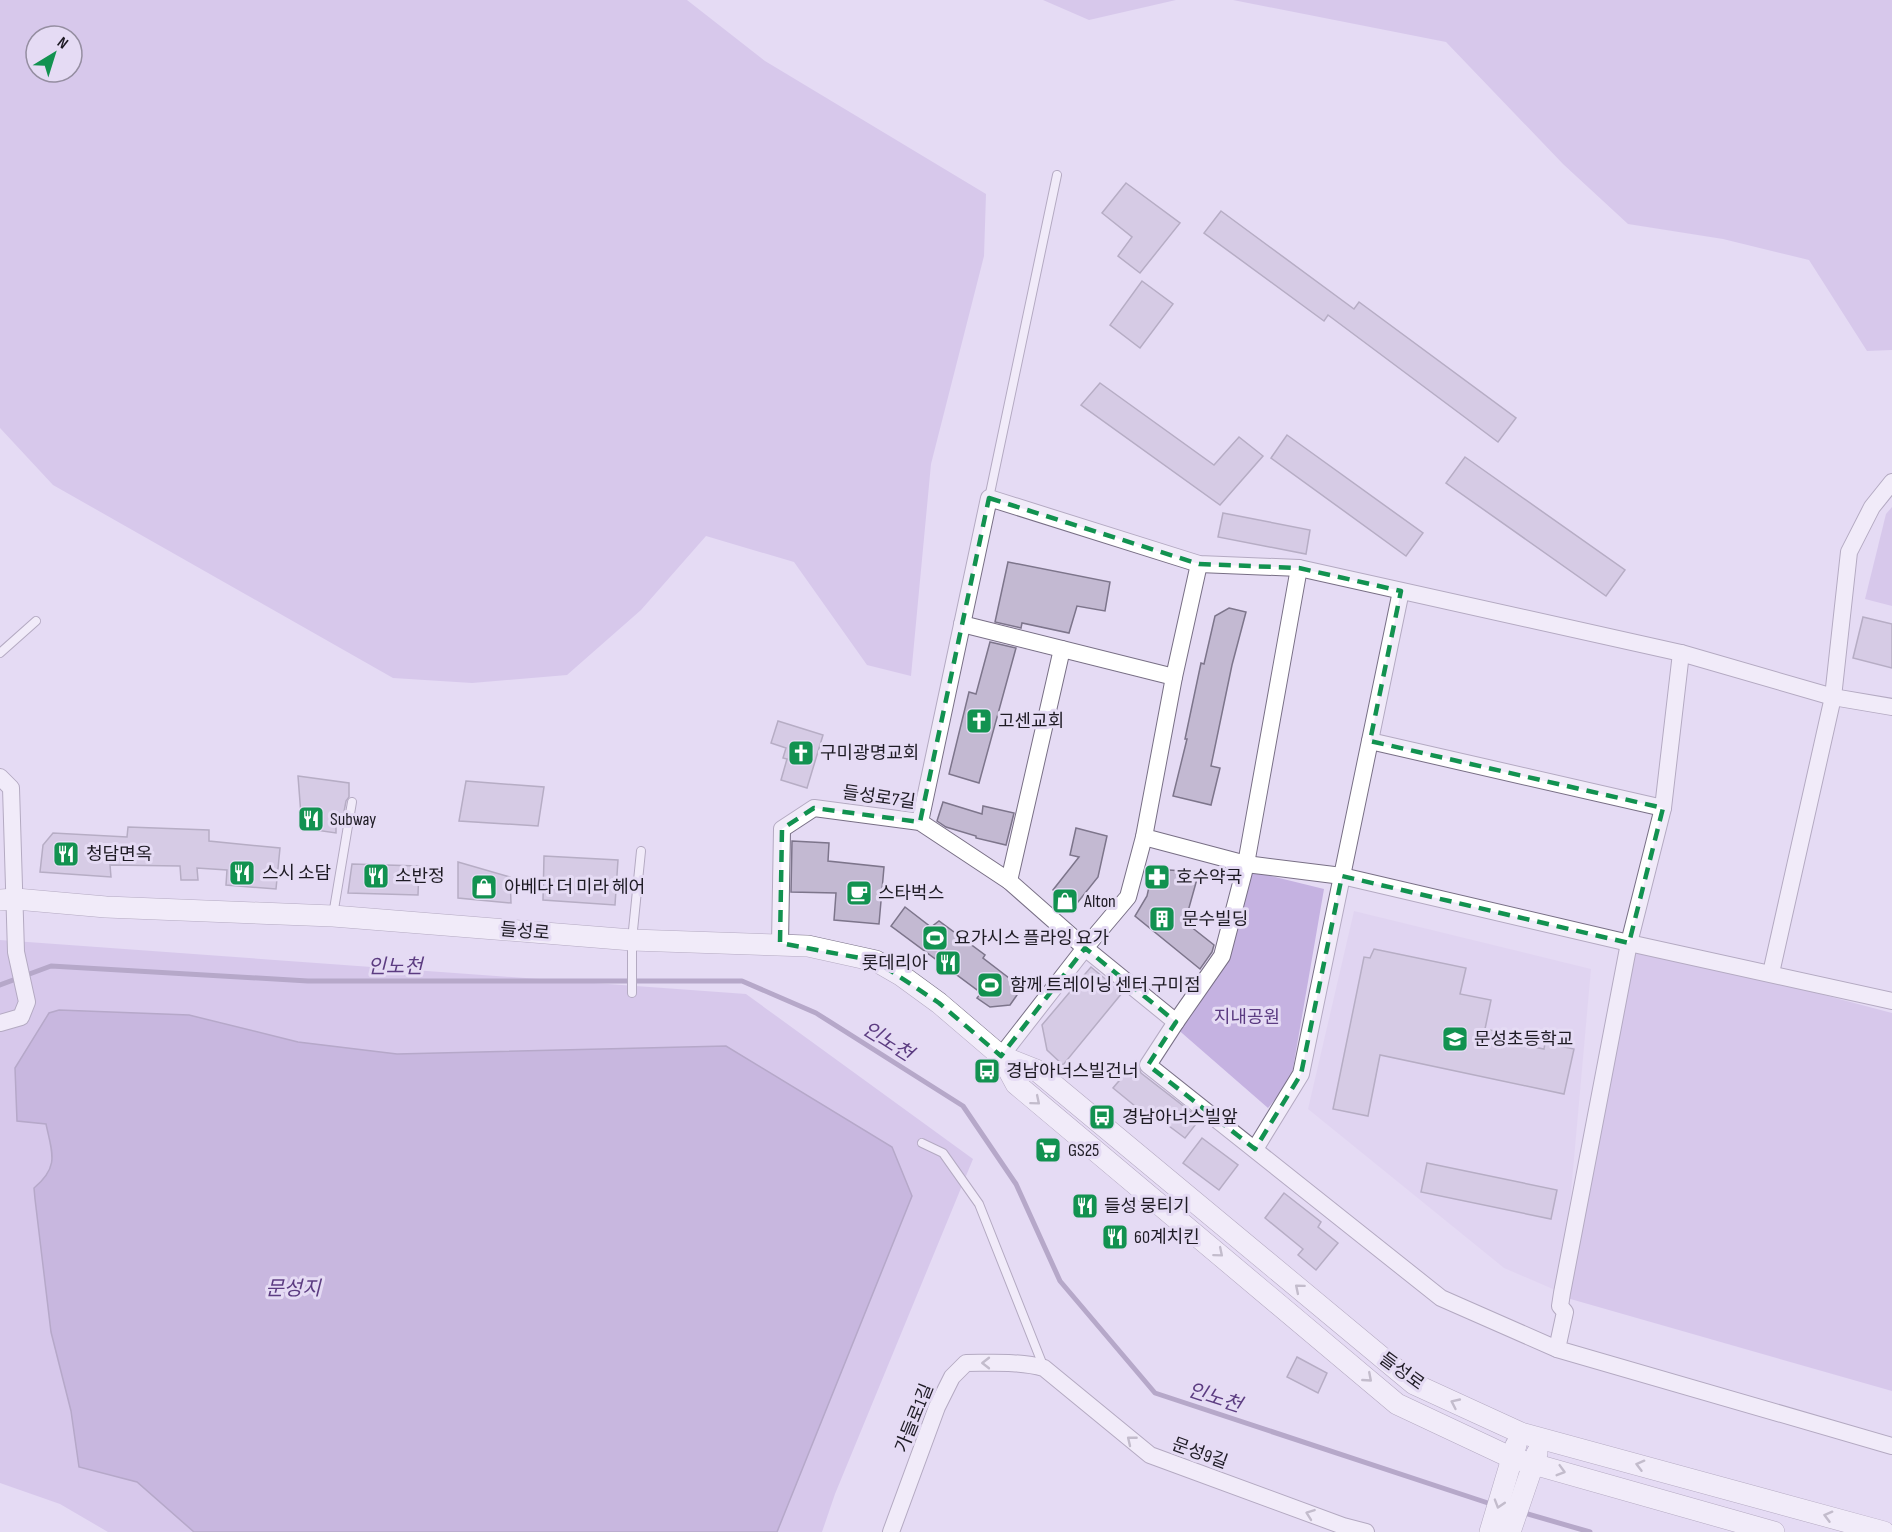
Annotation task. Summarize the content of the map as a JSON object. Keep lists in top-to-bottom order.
{
  "streets": {
    "street": [
      "들성로7길",
      "들성로",
      "가들로1길",
      "문성9길"
    ]
  },
  "crossings": [
    ["들성로7길", "들성로"],
    ["가들로1길", "문성9길"]
  ],
  "one_way": ["가들로1길", "문성9길"],
  "water": ["인노천", "문성지"],
  "parks": ["지내공원"],
  "places": {
    "church": ["고센교회", "구미광명교회"],
    "restaurant": [
      "Subway",
      "청담면옥",
      "스시 소담",
      "소반정",
      "롯데리아",
      "들성 뭉티기",
      "60계치킨"
    ],
    "pharmacy": ["호수약국"],
    "shop": ["아베다 더 미라 헤어", "Alton"],
    "cafe": ["스타벅스"],
    "building": ["문수빌딩"],
    "sports": ["요가시스 플라잉 요가", "함께 트레이닝 센터 구미점"],
    "school or university": ["문성초등학교"],
    "bus stop": ["경남아너스빌건너", "경남아너스빌앞"],
    "supermarket": ["GS25"]
  },
  "north": "top right"
}
